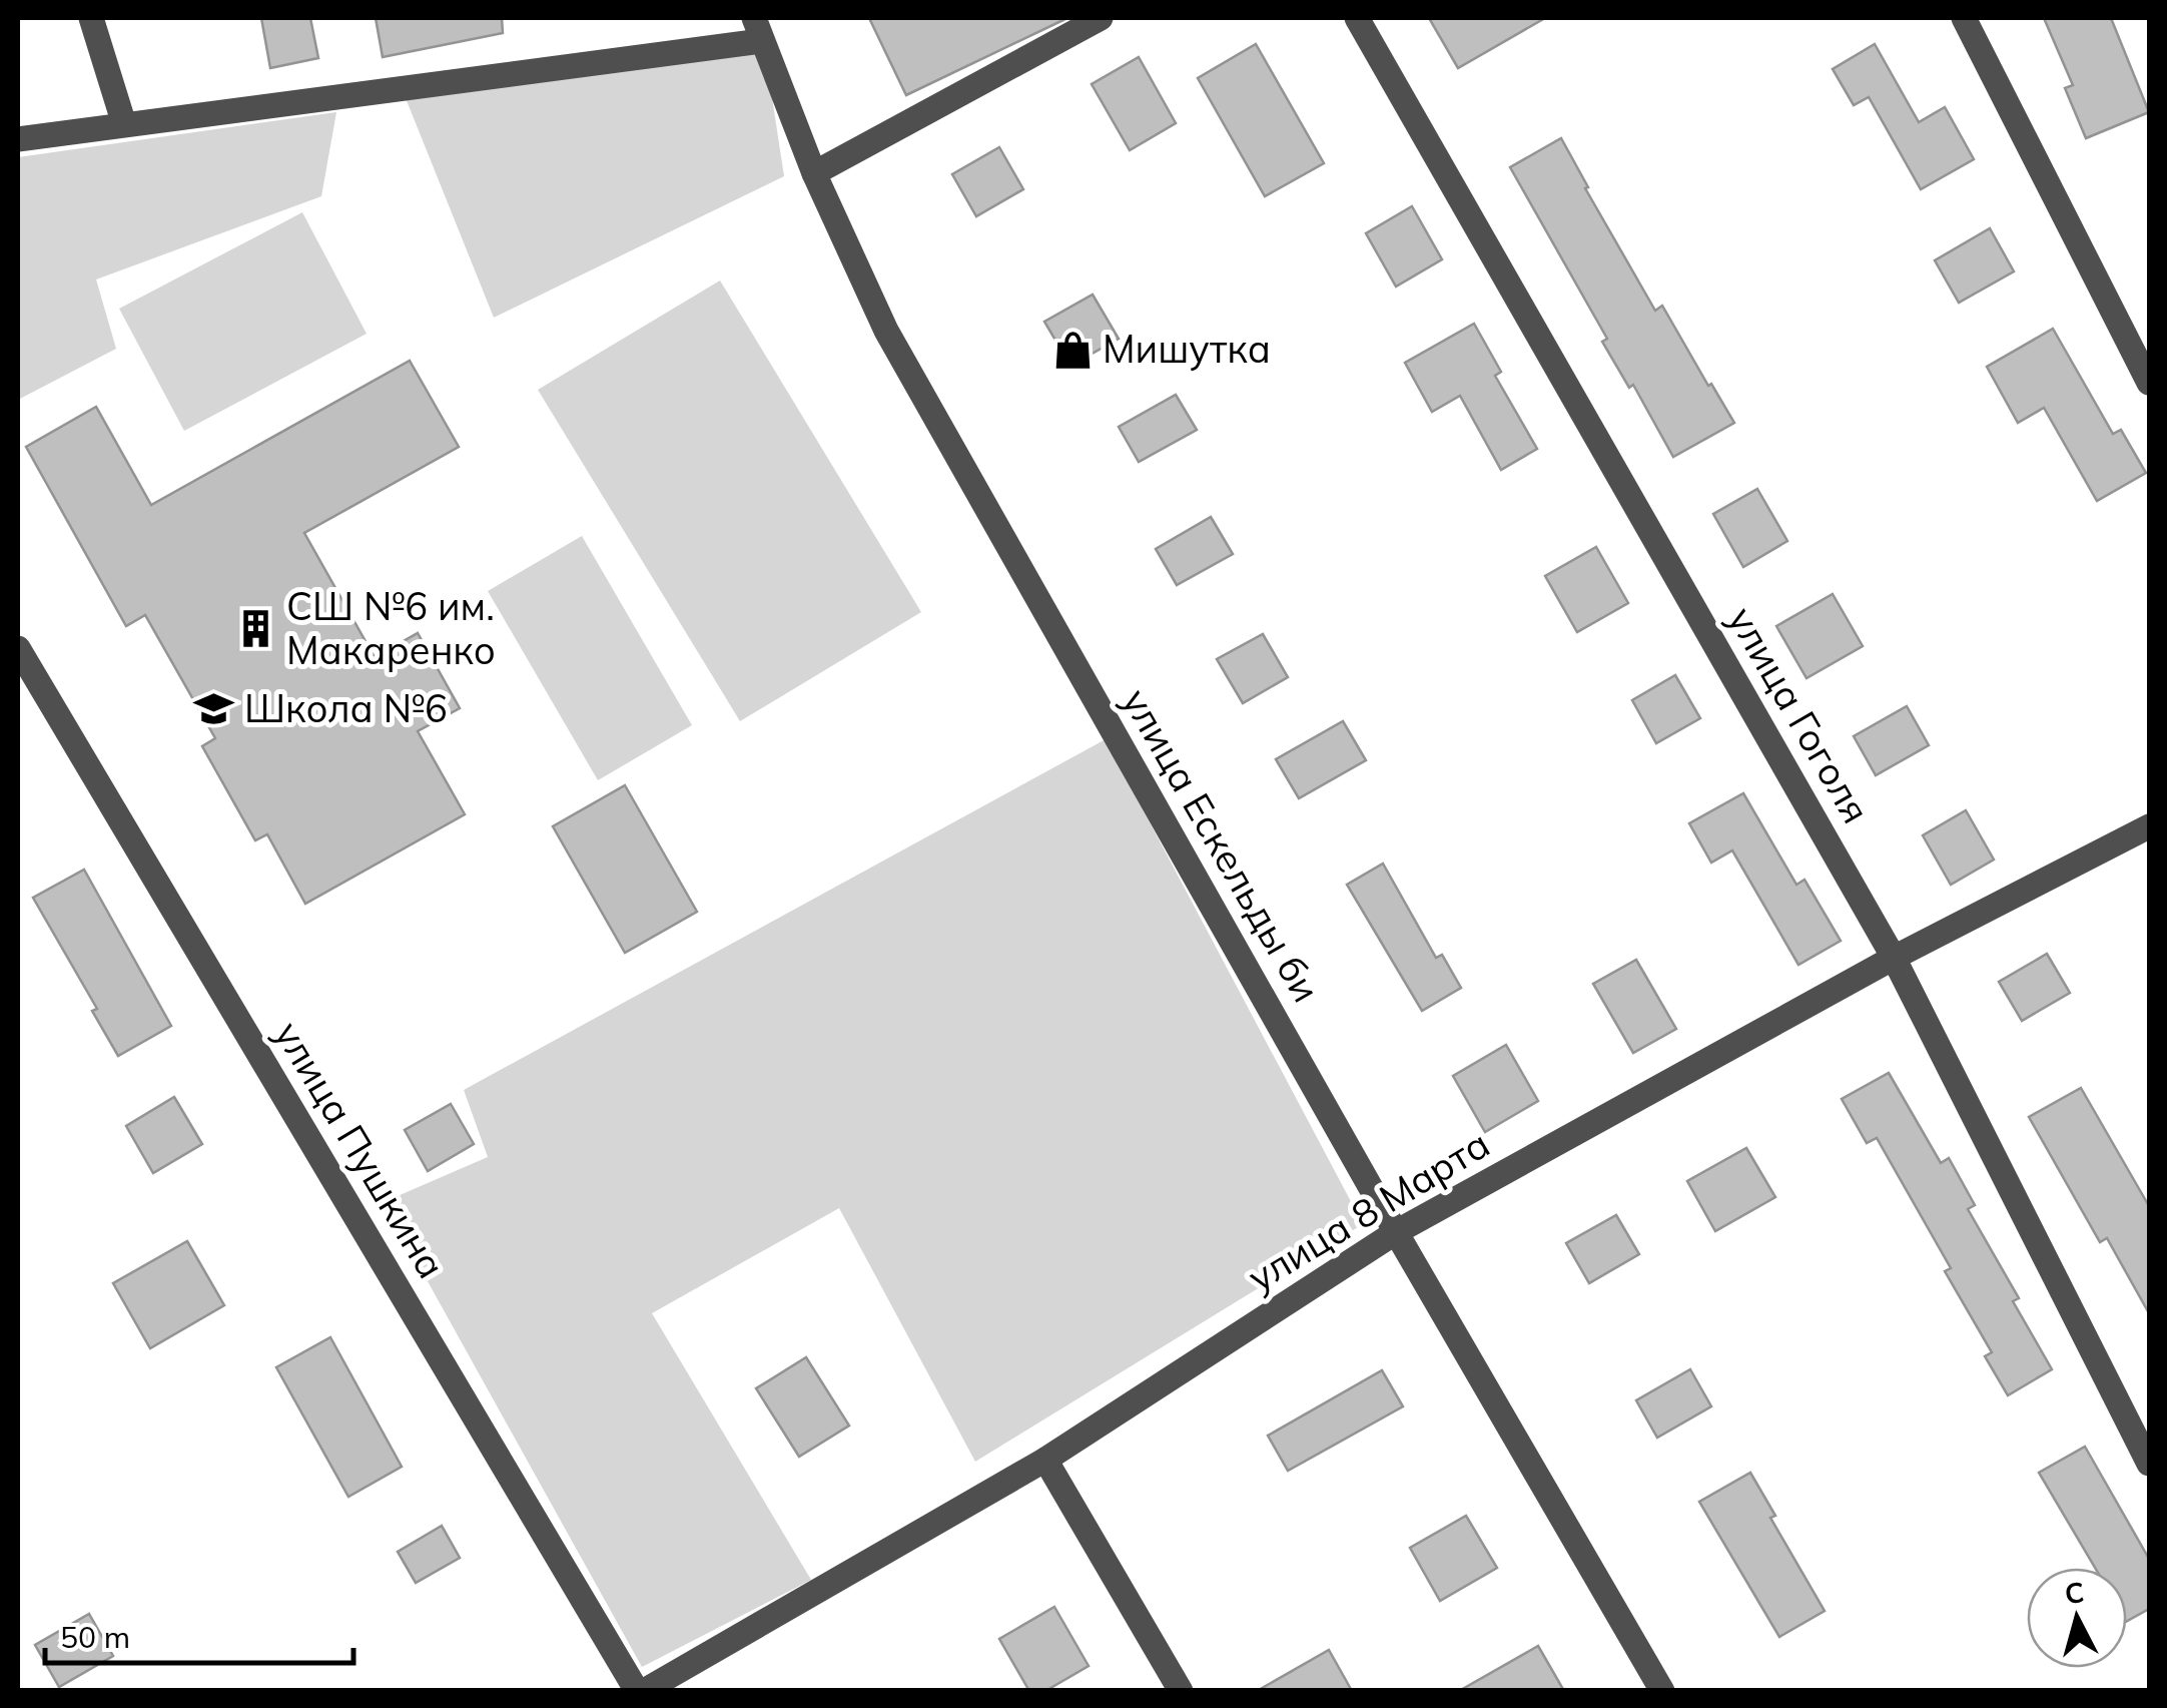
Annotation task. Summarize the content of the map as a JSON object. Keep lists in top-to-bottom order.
{
  "streets": {
    "street": [
      "улица Гоголя",
      "улица Ескельды би",
      "улица Пушкина",
      "улица 8 Марта"
    ]
  },
  "crossings": [
    ["улица Гоголя", "улица 8 Марта"],
    ["улица Ескельды би", "улица 8 Марта"],
    ["улица Пушкина", "улица 8 Марта"]
  ],
  "places": {
    "shop": ["Мишутка"],
    "building": ["СШ №6 им. Макаренко"],
    "school or university": ["Школа №6"]
  },
  "scale_bar": "50 m",
  "north": "top"
}
